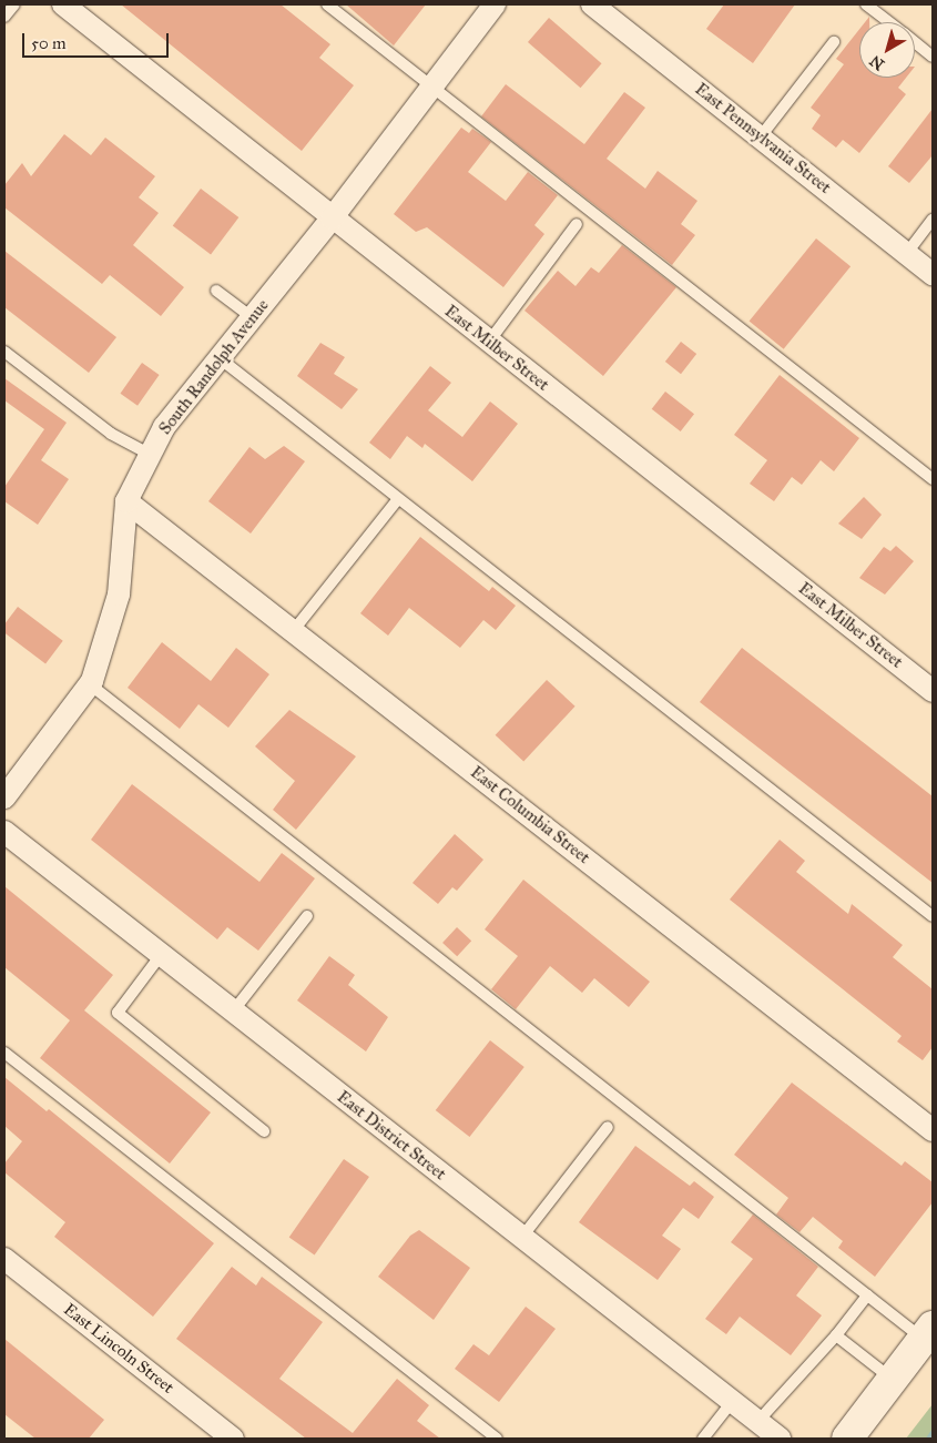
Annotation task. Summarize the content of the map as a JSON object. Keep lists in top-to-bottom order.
{
  "streets": {
    "street": [
      "East Pennsylvania Street",
      "East Milber Street",
      "South Randolph Avenue",
      "East Columbia Street",
      "East District Street",
      "East Lincoln Street"
    ]
  },
  "crossings": [
    ["East Milber Street", "South Randolph Avenue"],
    ["South Randolph Avenue", "East Columbia Street"]
  ],
  "scale_bar": "50 m",
  "north": "bottom left"
}
